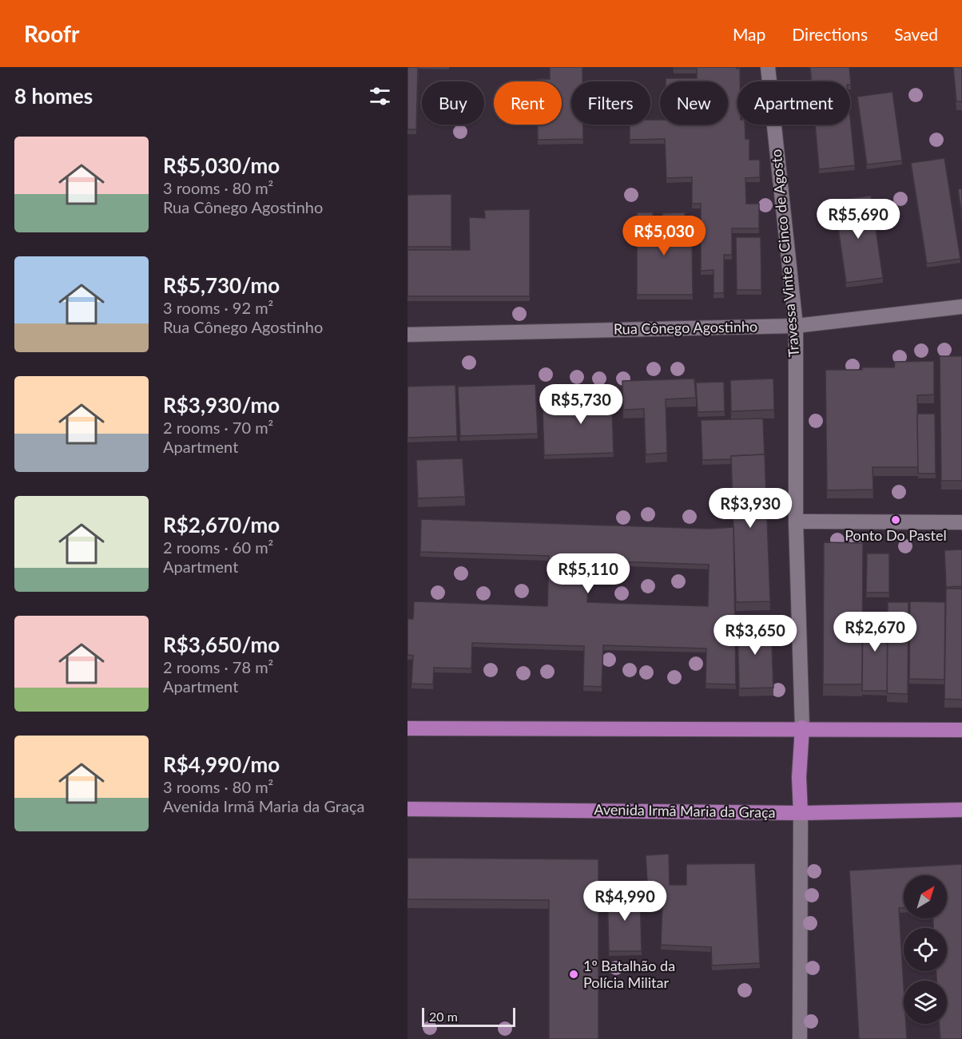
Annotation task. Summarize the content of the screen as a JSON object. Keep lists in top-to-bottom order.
{
  "streets": {
    "main road": ["Avenida Irmã Maria da Graça"],
    "street": ["Travessa Vinte e Cinco de Agosto", "Rua Cônego Agostinho"]
  },
  "crossings": [
    ["Travessa Vinte e Cinco de Agosto", "Rua Cônego Agostinho"]
  ],
  "places": ["Ponto Do Pastel", "1º Batalhão da Polícia Militar"],
  "scale_bar": "20 m",
  "north": "top right",
  "page": {
    "header": "Roofr",
    "nav": ["Map", "Directions", "Saved"],
    "heading": "8 homes",
    "chip": [
      "Buy",
      "Rent",
      "Filters",
      "New",
      "Apartment"
    ],
    "list": [
      {
        "name": "R$5,030/mo",
        "note": "3 rooms · 80 m² · Rua Cônego Agostinho"
      },
      {
        "name": "R$5,730/mo",
        "note": "3 rooms · 92 m² · Rua Cônego Agostinho"
      },
      {
        "name": "R$3,930/mo",
        "note": "2 rooms · 70 m² · Apartment"
      },
      {
        "name": "R$2,670/mo",
        "note": "2 rooms · 60 m² · Apartment"
      },
      {
        "name": "R$3,650/mo",
        "note": "2 rooms · 78 m² · Apartment"
      },
      {
        "name": "R$4,990/mo",
        "note": "3 rooms · 80 m² · Avenida Irmã Maria da Graça"
      }
    ],
    "price": [
      "R$5,690",
      "R$5,030",
      "R$5,730",
      "R$3,930",
      "R$5,110",
      "R$2,670",
      "R$3,650",
      "R$4,990"
    ],
    "scale": "20 m"
  }
}
